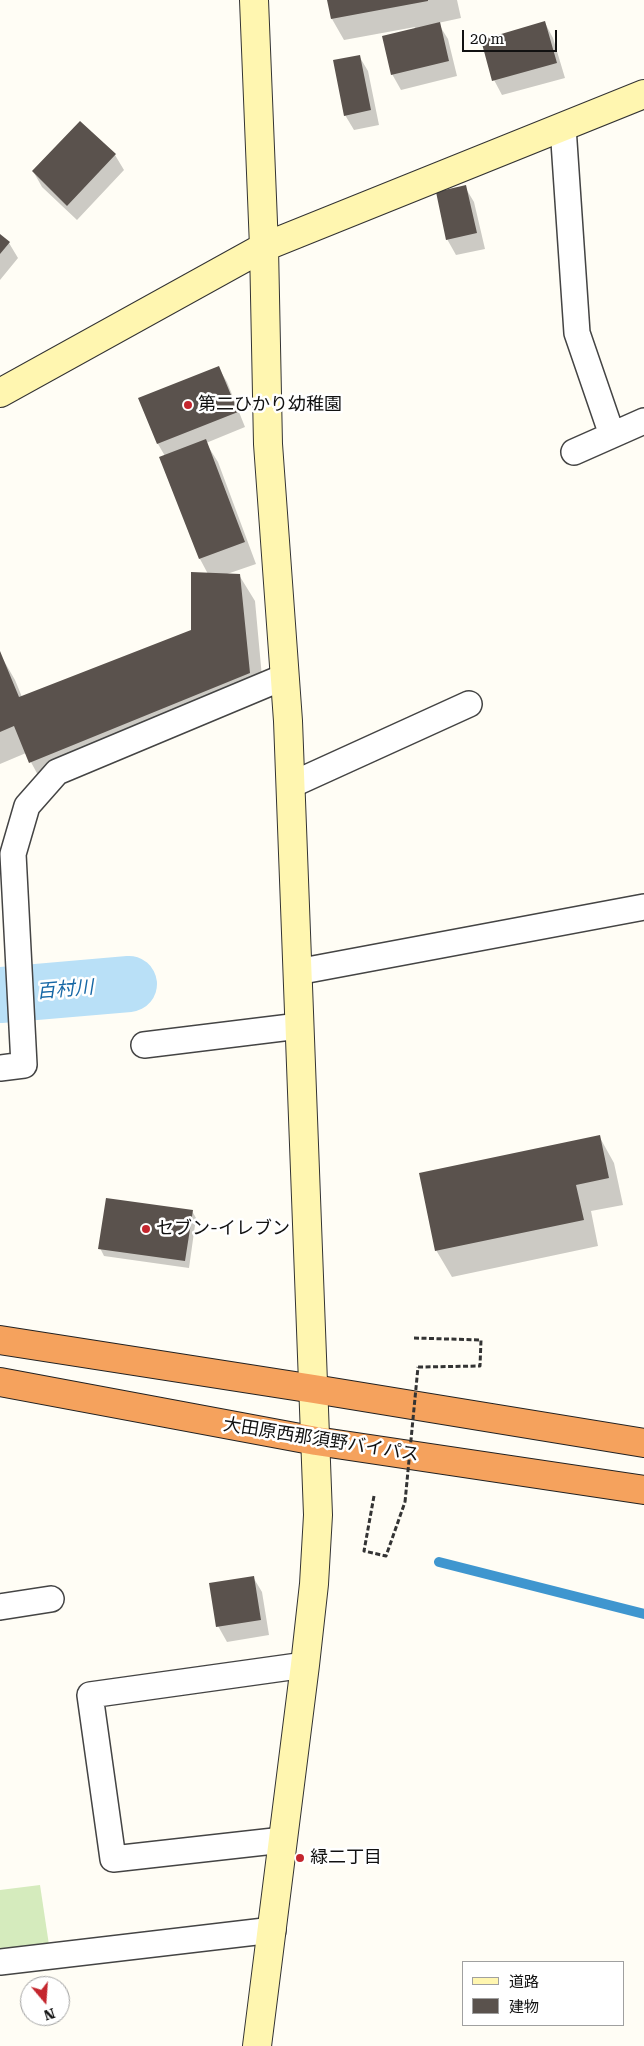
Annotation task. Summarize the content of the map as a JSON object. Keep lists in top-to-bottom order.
{
  "streets": {
    "highway": ["大田原西那須野バイパス"]
  },
  "water": ["百村川"],
  "places": ["第二ひかり幼稚園", "セブン-イレブン", "緑二丁目"],
  "legend": ["道路", "建物"],
  "scale_bar": "20 m",
  "north": "bottom"
}
